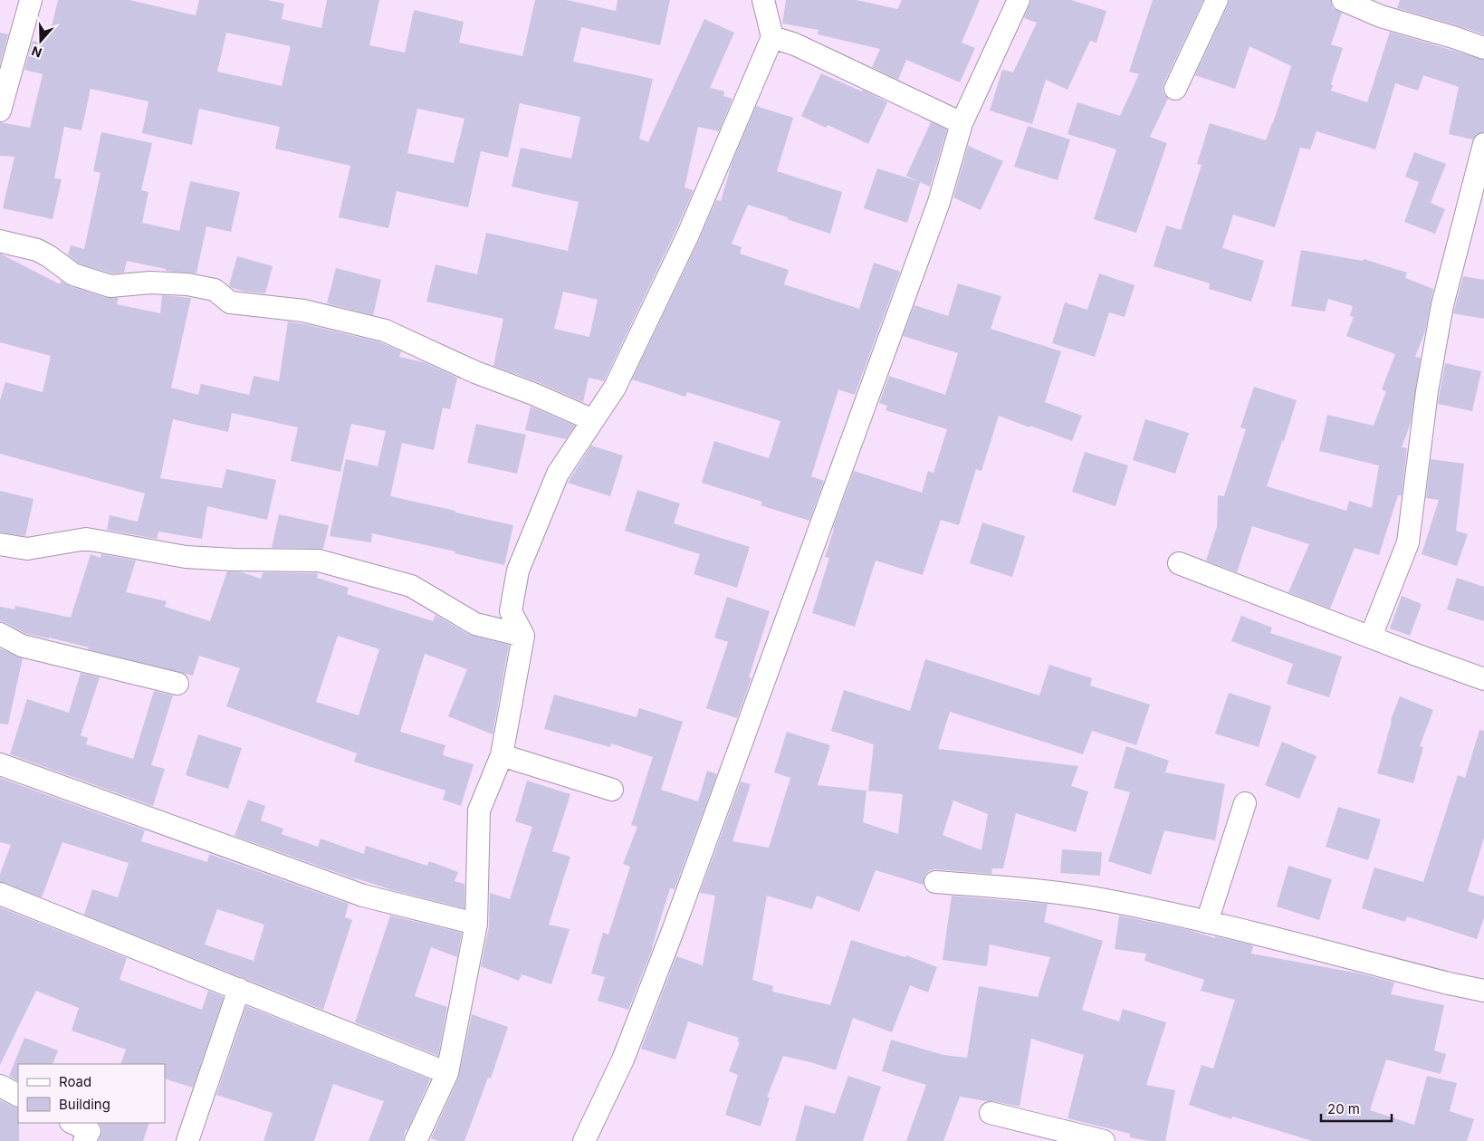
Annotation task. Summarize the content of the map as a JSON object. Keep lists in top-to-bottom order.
{
  "legend": ["Road", "Building"],
  "scale_bar": "20 m",
  "north": "bottom"
}
